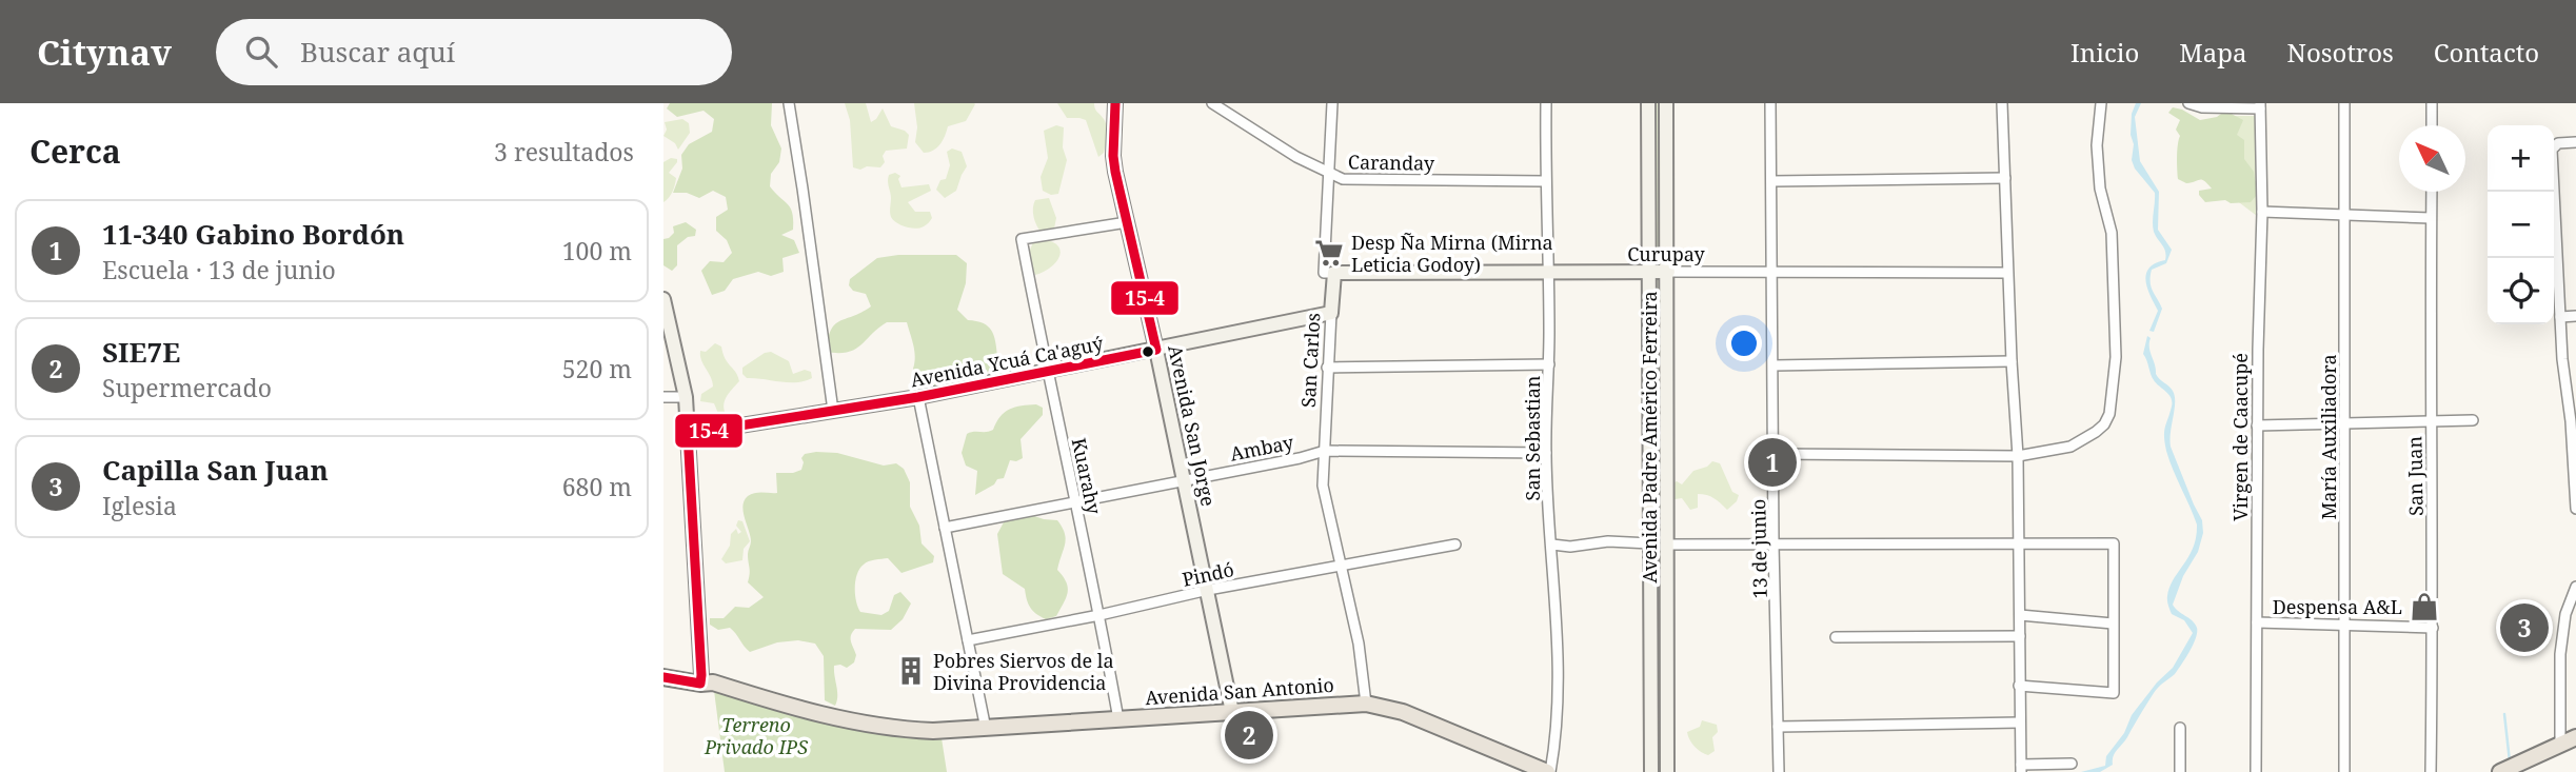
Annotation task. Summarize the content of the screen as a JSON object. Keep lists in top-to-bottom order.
{
  "streets": {
    "main road": ["Avenida San Antonio"],
    "street": [
      "Caranday",
      "Curupay",
      "San Carlos",
      "Avenida Ycuá Ca'aguý",
      "Avenida San Jorge",
      "Avenida Padre Américo Ferreira",
      "Virgen de Caacupé",
      "María Auxiliadora",
      "San Sebastian",
      "Ambay",
      "Kuarahy",
      "San Juan",
      "13 de junio",
      "Pindó"
    ]
  },
  "crossings": [
    ["Caranday", "San Carlos"],
    ["Caranday", "San Sebastian"],
    ["Curupay", "San Carlos"],
    ["Curupay", "Avenida Padre Américo Ferreira"],
    ["Curupay", "San Sebastian"],
    ["Curupay", "13 de junio"],
    ["San Carlos", "Avenida Ycuá Ca'aguý"],
    ["San Carlos", "Ambay"],
    ["San Carlos", "Pindó"],
    ["San Carlos", "Avenida San Antonio"],
    ["Avenida Ycuá Ca'aguý", "Avenida San Jorge"],
    ["Avenida Ycuá Ca'aguý", "Kuarahy"],
    ["Avenida San Jorge", "Ambay"],
    ["Avenida San Jorge", "Kuarahy"],
    ["Avenida San Jorge", "Pindó"],
    ["Avenida San Jorge", "Avenida San Antonio"],
    ["San Sebastian", "Ambay"],
    ["San Sebastian", "Avenida San Antonio"],
    ["Ambay", "Kuarahy"],
    ["Kuarahy", "Pindó"],
    ["Kuarahy", "Avenida San Antonio"]
  ],
  "parks": ["Terreno Privado IPS"],
  "places": {
    "supermarket": ["Desp Ña Mirna (Mirna Leticia Godoy)"],
    "shop": ["Despensa A&L"],
    "building": ["Pobres Siervos de la Divina Providencia"]
  },
  "lines": ["transit line 15-4"],
  "north": "top left",
  "page": {
    "header": "Citynav",
    "search": "Buscar aquí",
    "nav": [
      "Inicio",
      "Mapa",
      "Nosotros",
      "Contacto"
    ],
    "heading": ["Cerca", "3 resultados"],
    "map_buttons": ["+", "−"],
    "list": [
      {
        "mark": "1",
        "name": "11-340 Gabino Bordón",
        "note": "Escuela · 13 de junio",
        "value": "100 m"
      },
      {
        "mark": "2",
        "name": "SIE7E",
        "note": "Supermercado",
        "value": "520 m"
      },
      {
        "mark": "3",
        "name": "Capilla San Juan",
        "note": "Iglesia",
        "value": "680 m"
      }
    ],
    "pins": ["1", "3", "2"]
  }
}
